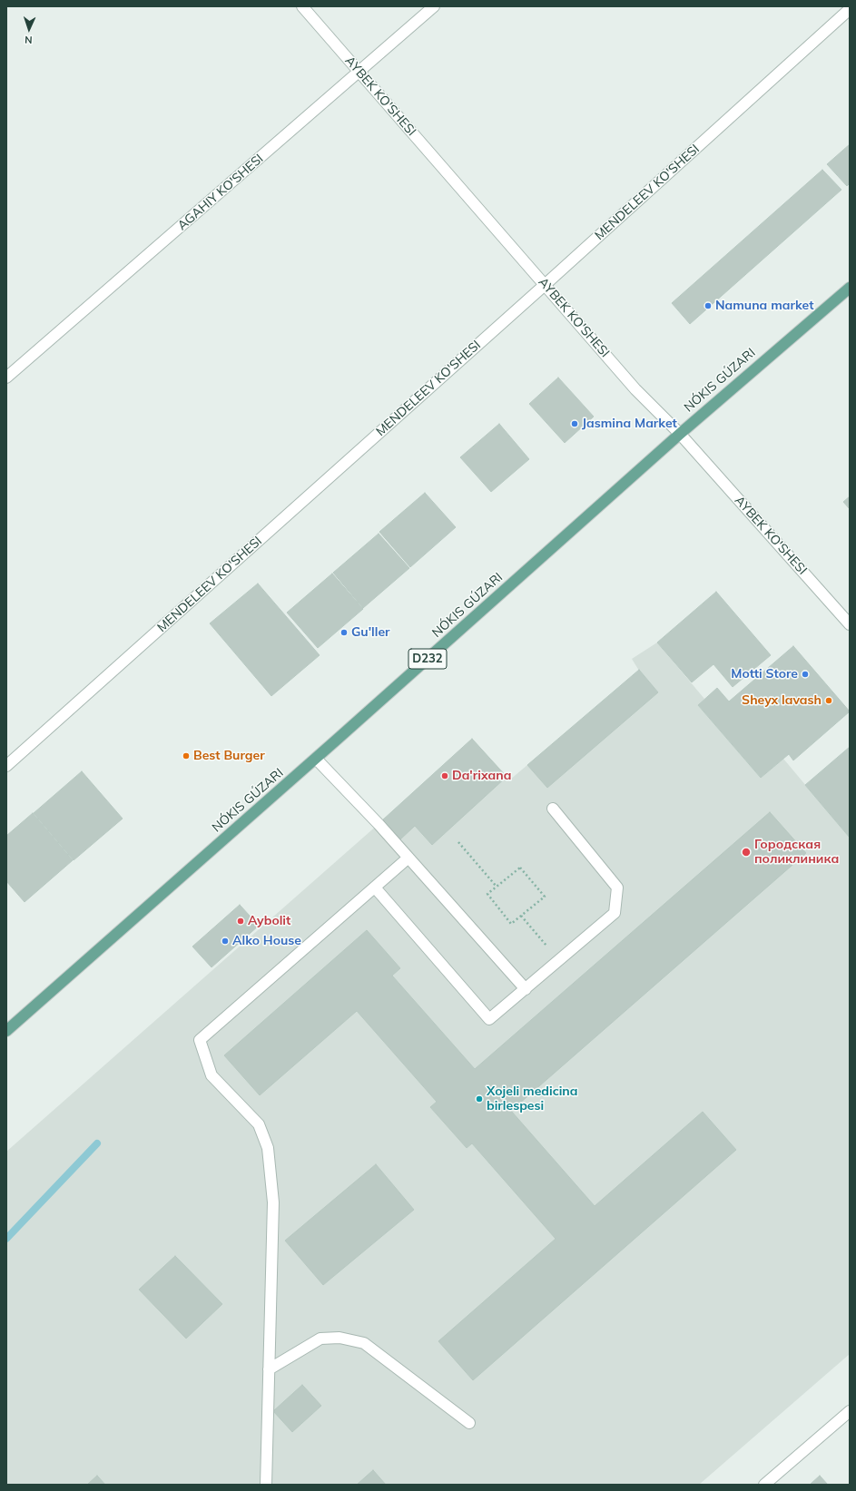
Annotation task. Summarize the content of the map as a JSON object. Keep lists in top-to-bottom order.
{
  "streets": {
    "main road": ["D232"],
    "street": ["AYBEK KO'SHESI", "AGAHIY KO'SHESI", "MENDELEEV KO'SHESI"]
  },
  "crossings": [
    ["AYBEK KO'SHESI", "AGAHIY KO'SHESI"],
    ["AYBEK KO'SHESI", "MENDELEEV KO'SHESI"],
    ["AYBEK KO'SHESI", "D232"]
  ],
  "places": [
    "Namuna market",
    "Jasmina Market",
    "Gu'ller",
    "Motti Store",
    "Sheyx lavash",
    "Best Burger",
    "Da'rixana",
    "Городская поликлиника",
    "Aybolit",
    "Alko House",
    "Xojeli medicina birlespesi"
  ],
  "north": "bottom"
}
